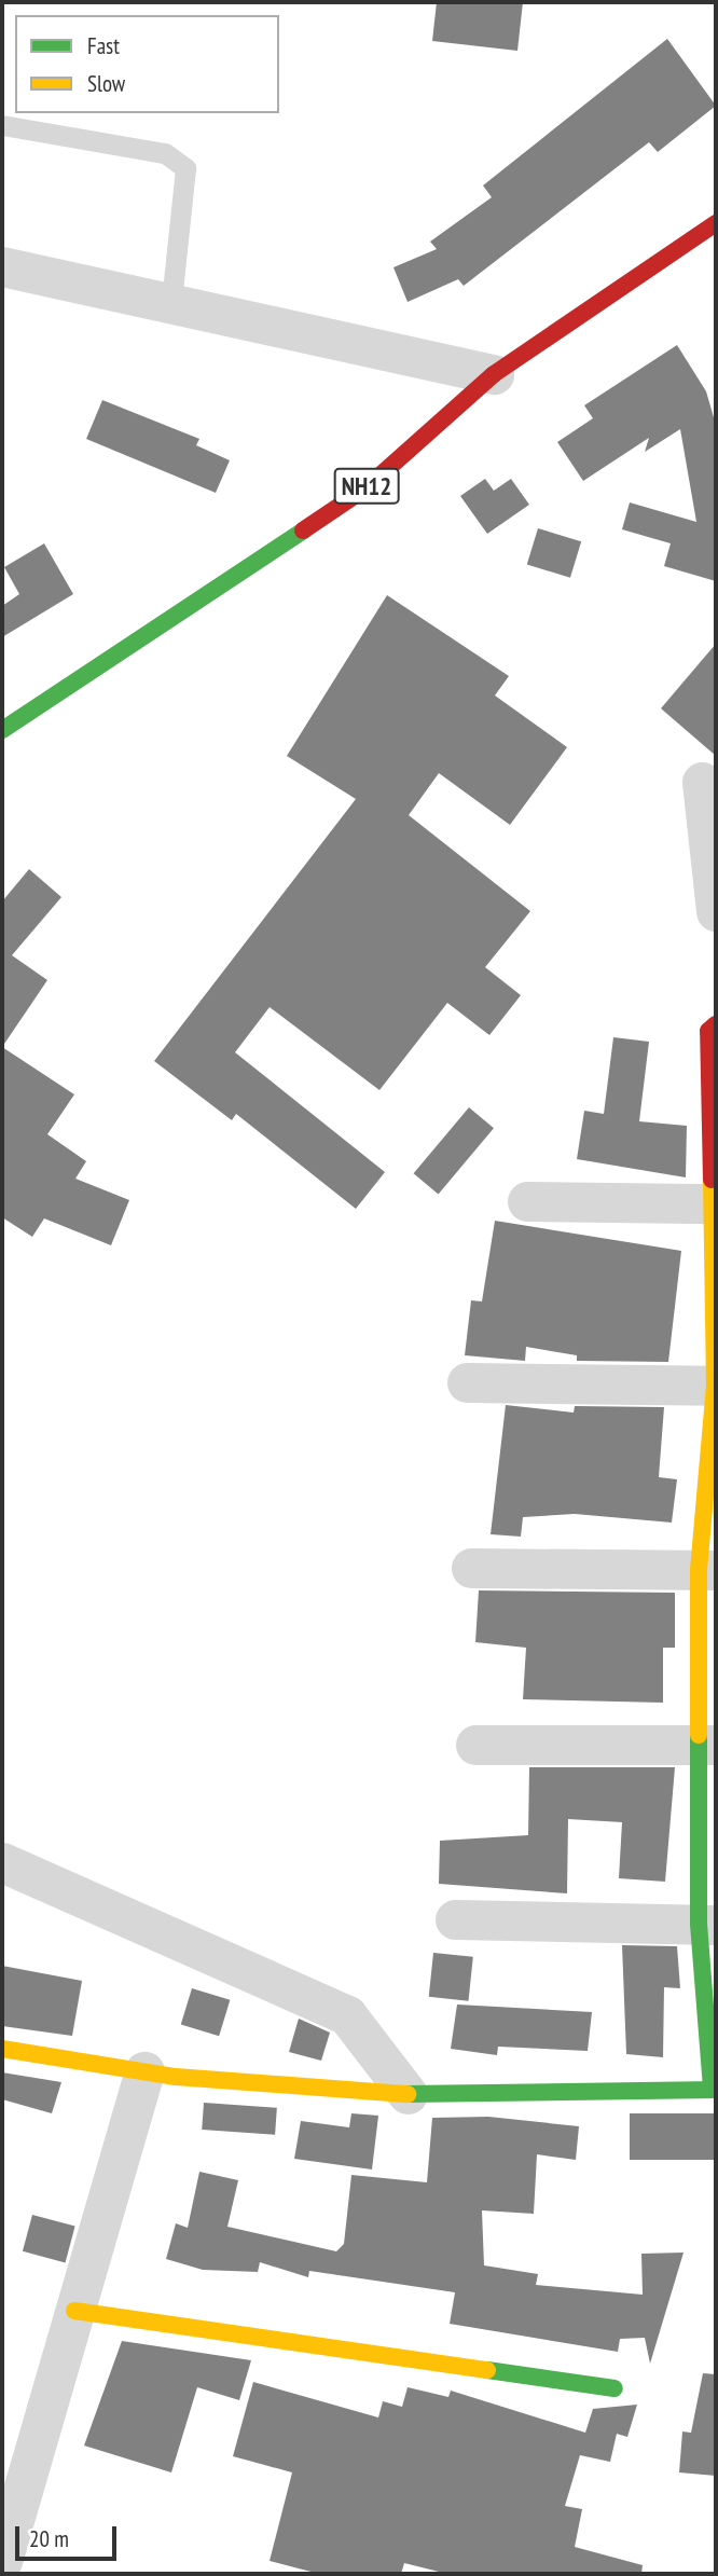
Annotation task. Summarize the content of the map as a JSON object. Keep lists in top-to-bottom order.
{
  "streets": {
    "main road": ["NH12"]
  },
  "legend": ["Fast", "Slow"],
  "scale_bar": "20 m"
}
